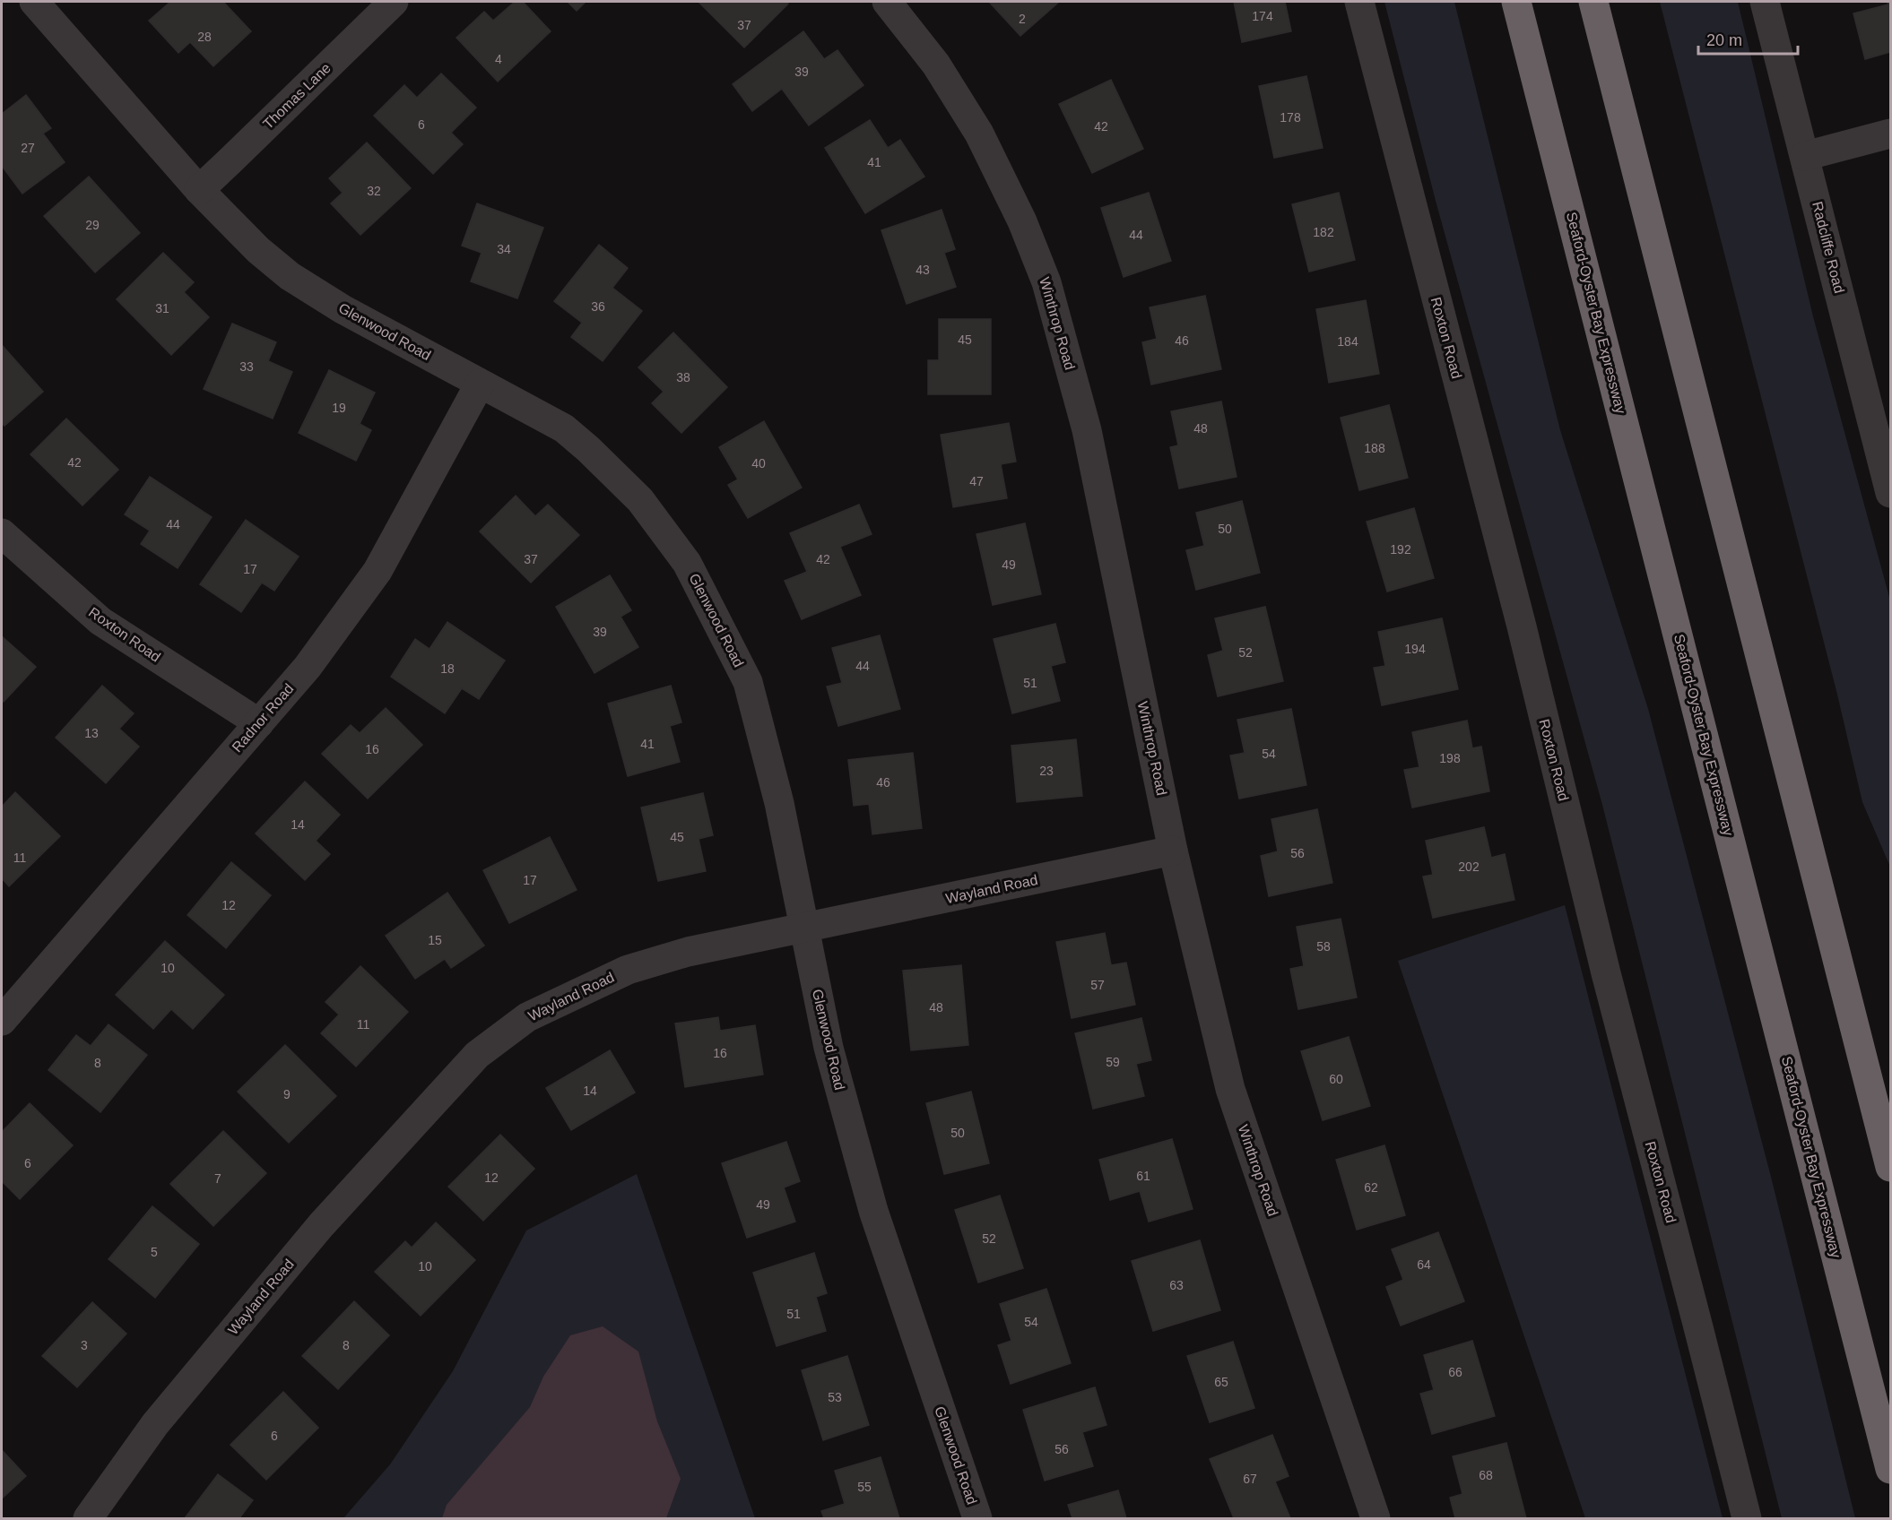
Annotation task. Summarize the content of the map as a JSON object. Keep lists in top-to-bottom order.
{
  "streets": {
    "highway": ["Seaford-Oyster Bay Expressway"],
    "street": [
      "Thomas Lane",
      "Radcliffe Road",
      "Winthrop Road",
      "Glenwood Road",
      "Roxton Road",
      "Radnor Road",
      "Wayland Road"
    ]
  },
  "crossings": [
    ["Thomas Lane", "Glenwood Road"],
    ["Winthrop Road", "Wayland Road"],
    ["Glenwood Road", "Radnor Road"],
    ["Glenwood Road", "Wayland Road"],
    ["Roxton Road", "Radnor Road"]
  ],
  "house_numbers": [
    "174",
    "2",
    "37",
    "28",
    "4",
    "39",
    "178",
    "6",
    "42",
    "27",
    "41",
    "32",
    "29",
    "182",
    "44",
    "34",
    "43",
    "36",
    "31",
    "45",
    "46",
    "184",
    "33",
    "38",
    "19",
    "48",
    "188",
    "42",
    "40",
    "47",
    "44",
    "50",
    "192",
    "37",
    "42",
    "49",
    "17",
    "39",
    "194",
    "52",
    "44",
    "18",
    "51",
    "13",
    "41",
    "16",
    "54",
    "198",
    "23",
    "46",
    "14",
    "45",
    "56",
    "11",
    "202",
    "17",
    "12",
    "15",
    "58",
    "10",
    "57",
    "48",
    "11",
    "16",
    "59",
    "8",
    "60",
    "14",
    "9",
    "50",
    "6",
    "61",
    "12",
    "7",
    "62",
    "49",
    "52",
    "5",
    "64",
    "10",
    "63",
    "51",
    "54",
    "3",
    "8",
    "66",
    "65",
    "53",
    "6",
    "56",
    "68",
    "67",
    "55"
  ],
  "scale_bar": "20 m"
}
